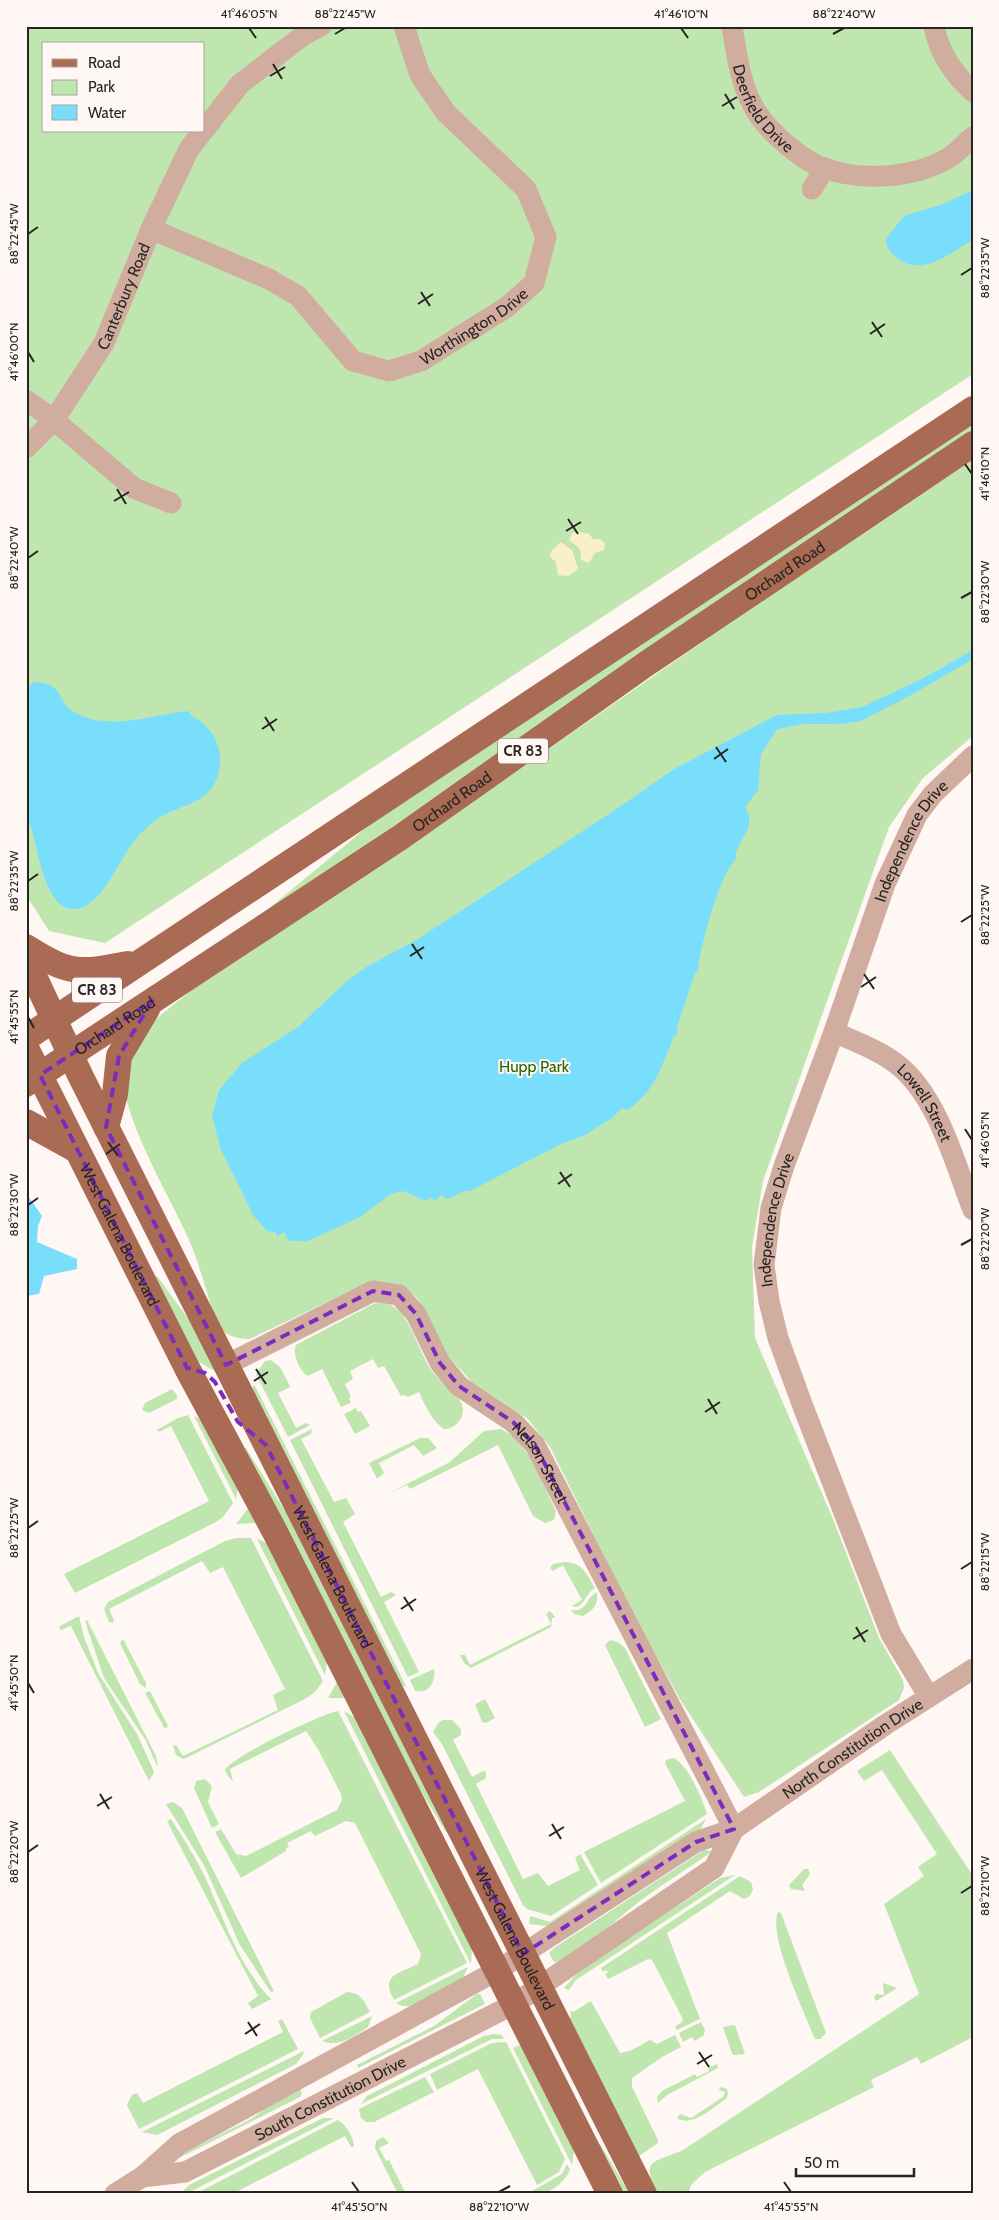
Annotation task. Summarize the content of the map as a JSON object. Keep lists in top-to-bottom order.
{
  "streets": {
    "main road": ["Orchard Road", "CR 83", "West Galena Boulevard"],
    "street": [
      "Deerfield Drive",
      "Canterbury Road",
      "Worthington Drive",
      "Independence Drive",
      "Lowell Street",
      "Nelson Street",
      "North Constitution Drive",
      "South Constitution Drive"
    ]
  },
  "crossings": [
    ["Canterbury Road", "Worthington Drive"],
    ["Orchard Road", "West Galena Boulevard"],
    ["Independence Drive", "Lowell Street"],
    ["Independence Drive", "North Constitution Drive"],
    ["West Galena Boulevard", "Nelson Street"],
    ["West Galena Boulevard", "North Constitution Drive"],
    ["West Galena Boulevard", "South Constitution Drive"],
    ["Nelson Street", "North Constitution Drive"],
    ["North Constitution Drive", "South Constitution Drive"]
  ],
  "parks": ["Hupp Park"],
  "legend": ["Road", "Park", "Water"],
  "scale_bar": "50 m",
  "coordinates": [
    "41°46'05\"N",
    "88°22'45\"W",
    "41°46'10\"N",
    "88°22'40\"W",
    "88°22'35\"W",
    "41°46'00\"N",
    "88°22'30\"W",
    "88°22'25\"W",
    "41°45'55\"N",
    "88°22'20\"W",
    "88°22'15\"W",
    "41°45'50\"N",
    "88°22'10\"W"
  ]
}
